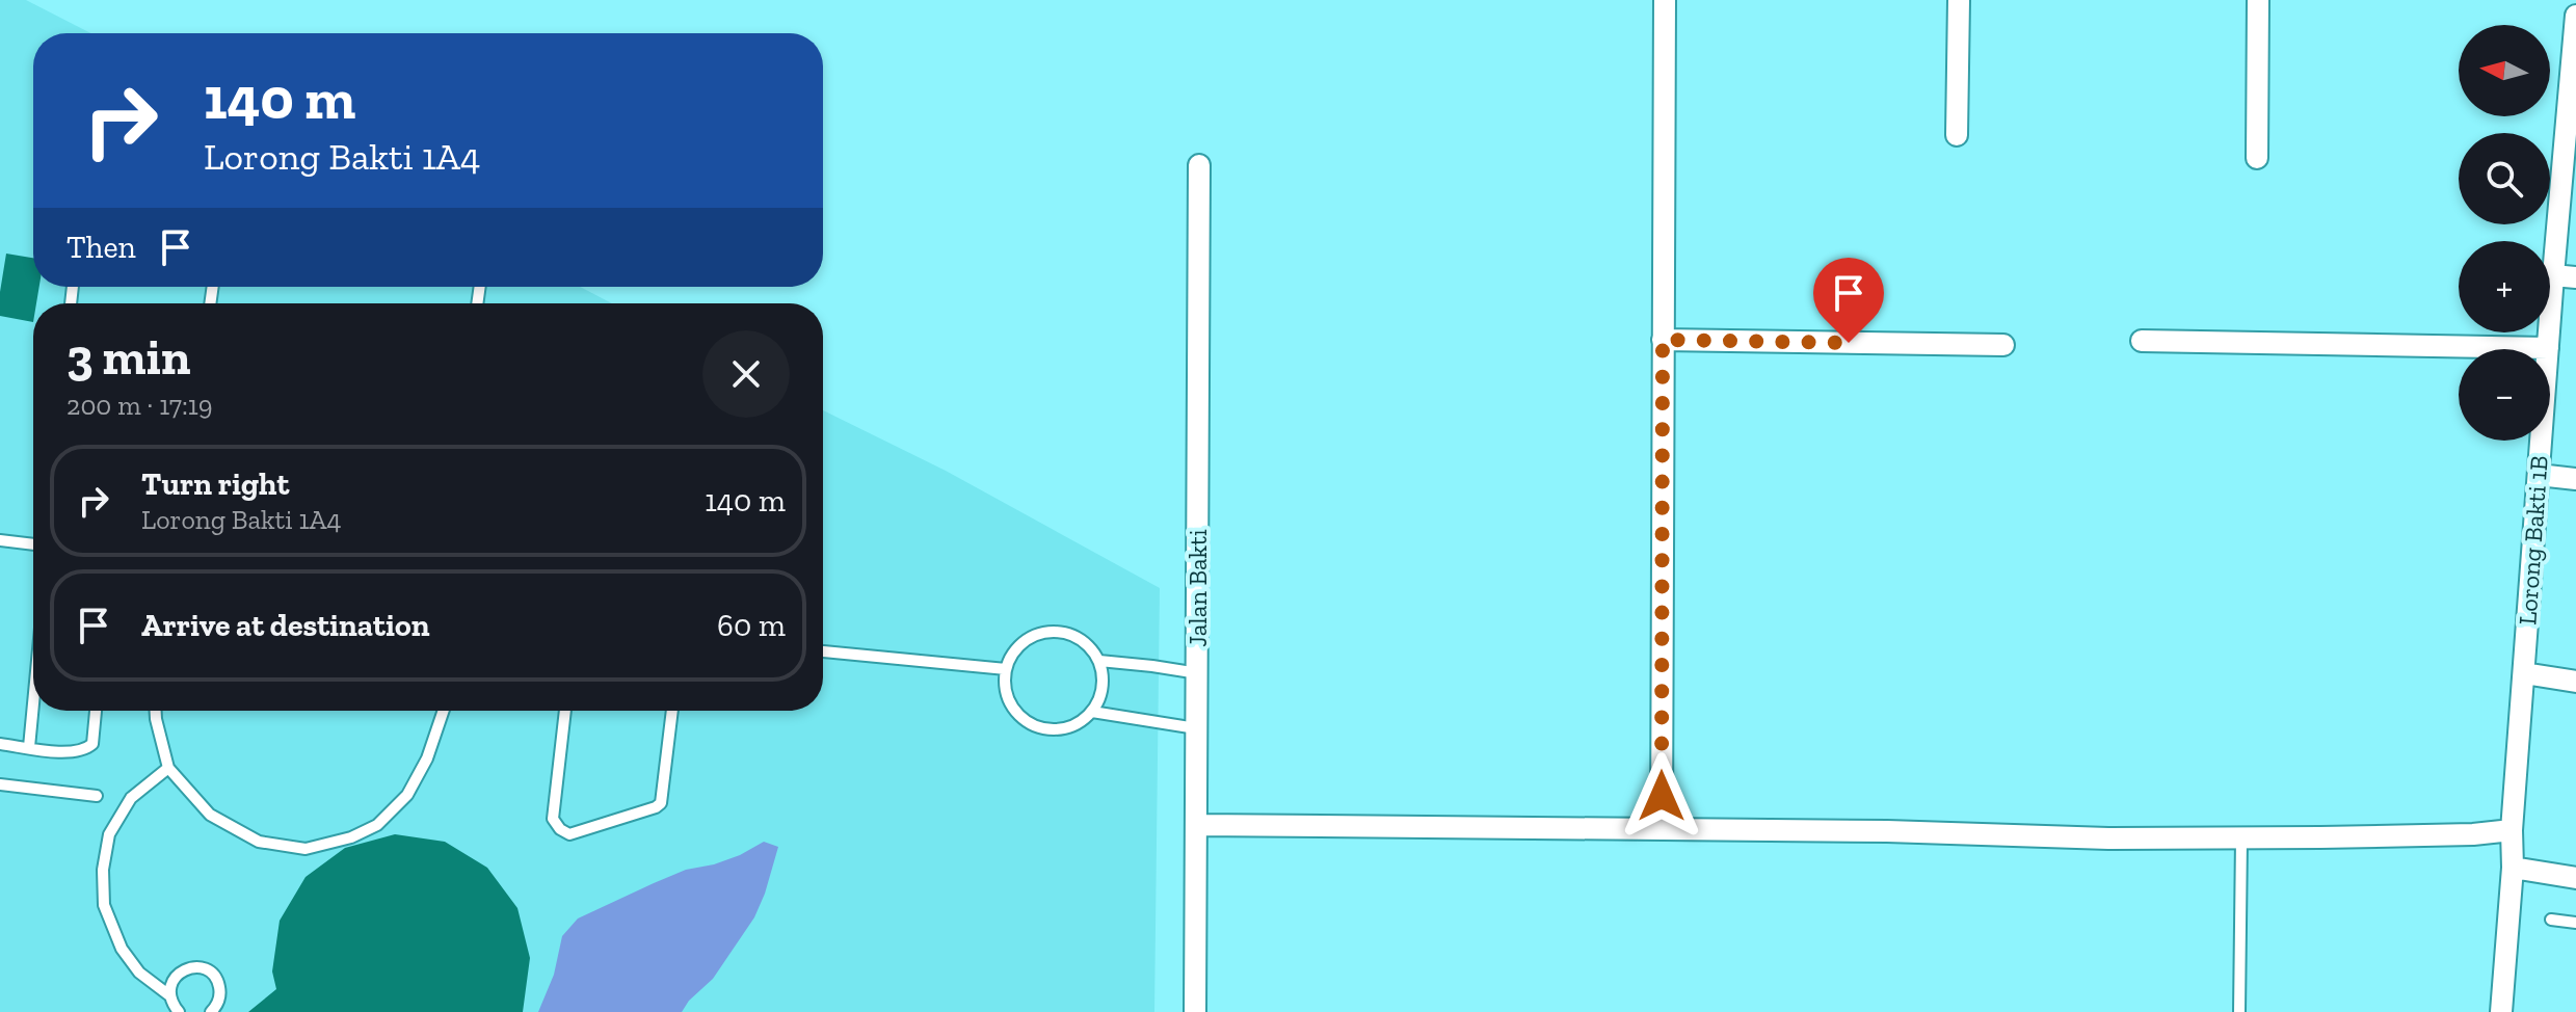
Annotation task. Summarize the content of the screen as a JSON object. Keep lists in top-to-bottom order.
{
  "streets": {
    "street": ["Lorong Bakti 1B", "Jalan Bakti"]
  },
  "north": "left",
  "page": {
    "map_buttons": ["+", "−"],
    "turn": ["140 m", "Lorong Bakti 1A4"],
    "then": "Then",
    "heading": ["3 min", "200 m · 17:19"],
    "list": [
      {
        "name": "Turn right",
        "note": "Lorong Bakti 1A4",
        "value": "140 m"
      },
      {
        "name": "Arrive at destination",
        "value": "60 m"
      }
    ]
  }
}
